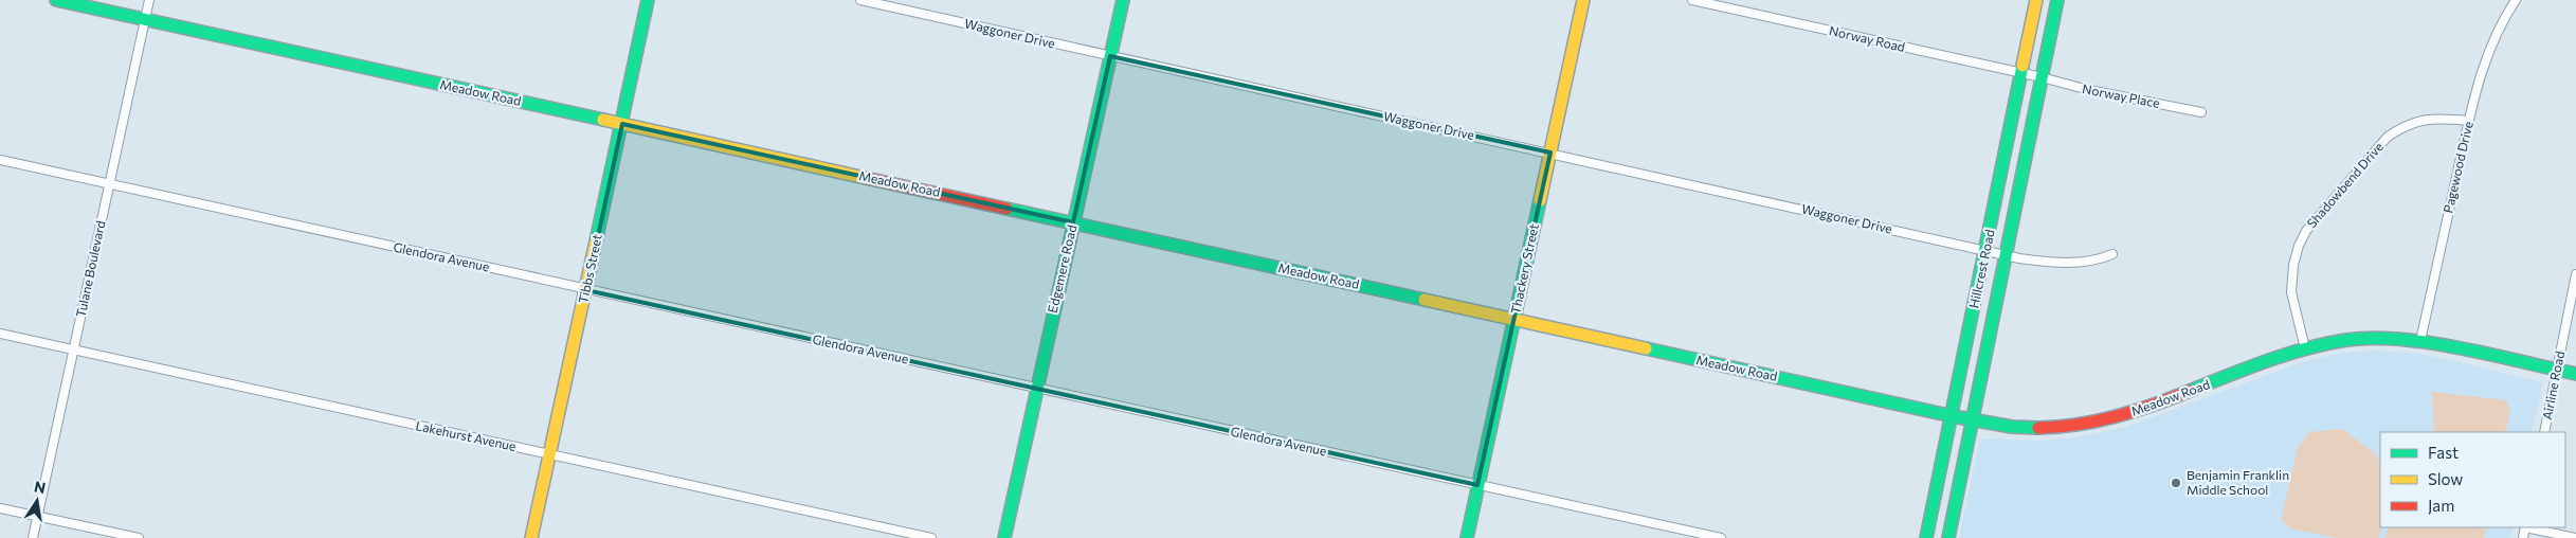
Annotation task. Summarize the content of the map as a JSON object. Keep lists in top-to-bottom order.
{
  "streets": {
    "street": [
      "Waggoner Drive",
      "Norway Road",
      "Meadow Road",
      "Norway Place",
      "Pagewood Drive",
      "Shadowbend Drive",
      "Glendora Avenue",
      "Tulane Boulevard",
      "Tibbs Street",
      "Edgemere Road",
      "Thackery Street",
      "Hillcrest Road",
      "Airline Road",
      "Lakehurst Avenue"
    ]
  },
  "crossings": [
    ["Waggoner Drive", "Edgemere Road"],
    ["Waggoner Drive", "Thackery Street"],
    ["Waggoner Drive", "Hillcrest Road"],
    ["Norway Road", "Norway Place"],
    ["Norway Road", "Hillcrest Road"],
    ["Meadow Road", "Pagewood Drive"],
    ["Meadow Road", "Shadowbend Drive"],
    ["Meadow Road", "Tulane Boulevard"],
    ["Meadow Road", "Tibbs Street"],
    ["Meadow Road", "Edgemere Road"],
    ["Meadow Road", "Thackery Street"],
    ["Meadow Road", "Hillcrest Road"],
    ["Meadow Road", "Airline Road"],
    ["Norway Place", "Hillcrest Road"],
    ["Pagewood Drive", "Shadowbend Drive"],
    ["Glendora Avenue", "Tulane Boulevard"],
    ["Glendora Avenue", "Tibbs Street"],
    ["Glendora Avenue", "Edgemere Road"],
    ["Glendora Avenue", "Thackery Street"],
    ["Tulane Boulevard", "Lakehurst Avenue"],
    ["Tibbs Street", "Lakehurst Avenue"]
  ],
  "places": ["Benjamin Franklin Middle School"],
  "legend": ["Fast", "Slow", "Jam"],
  "north": "top"
}
